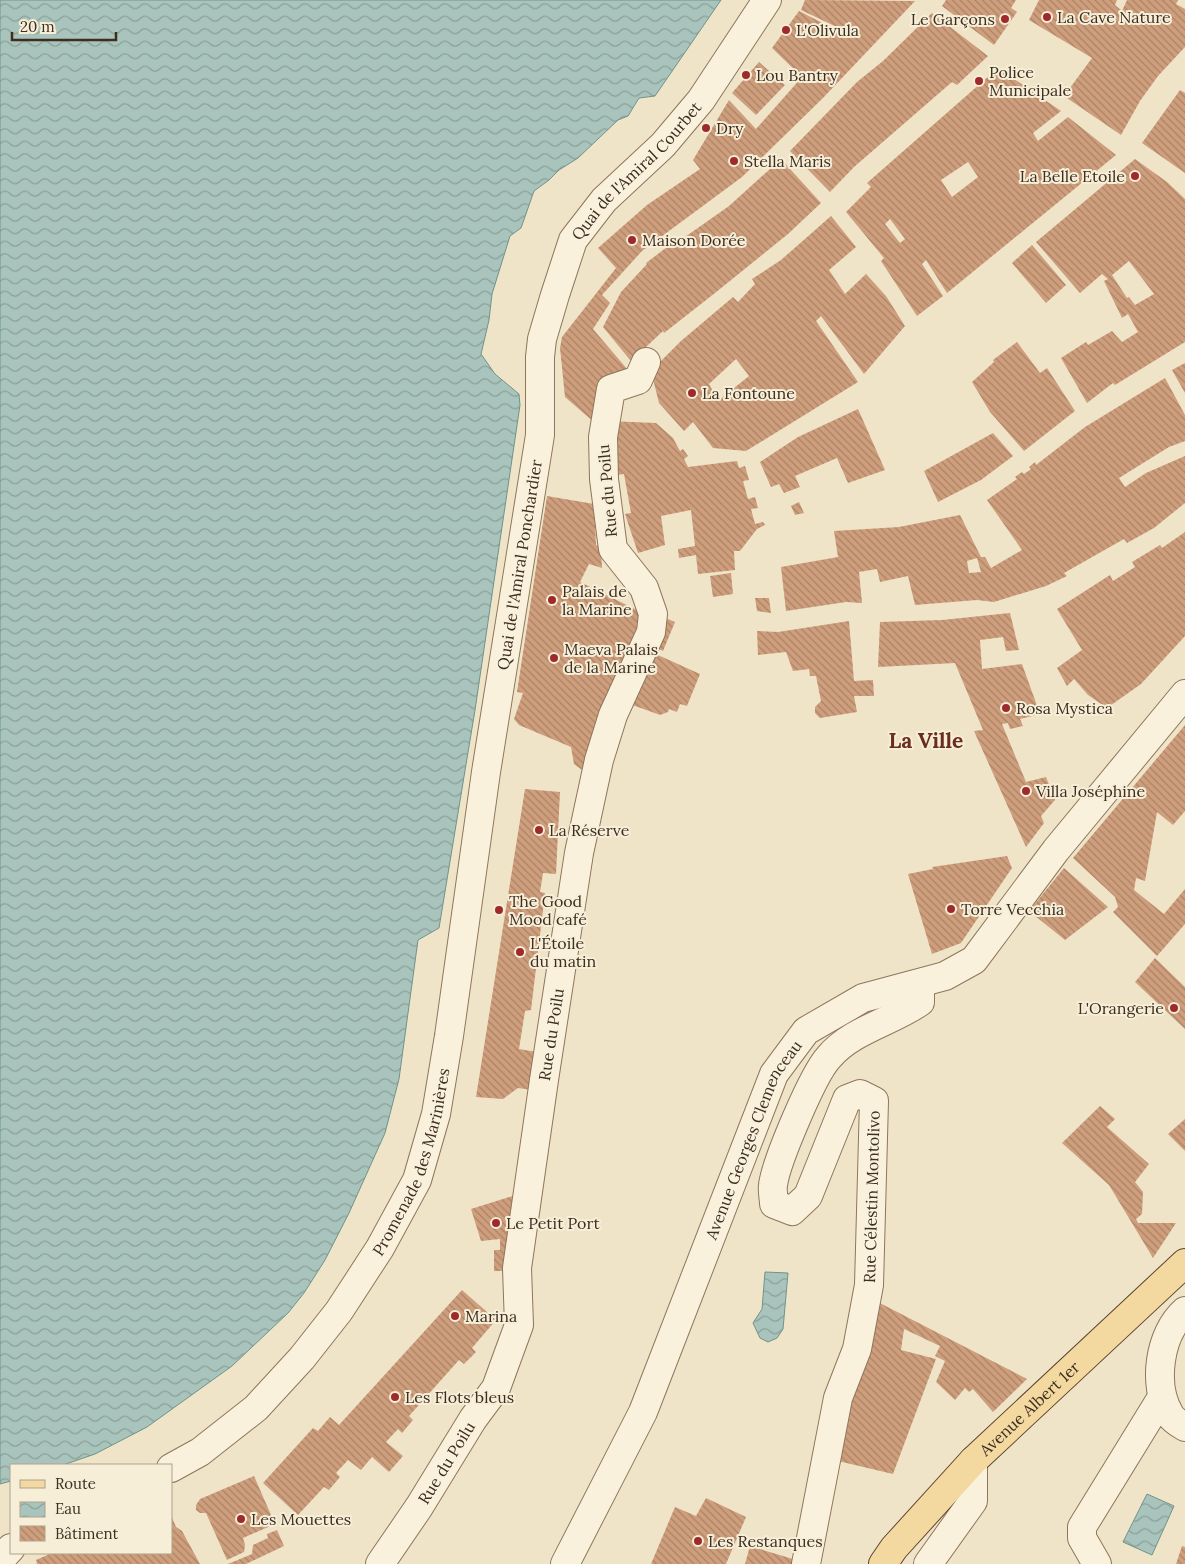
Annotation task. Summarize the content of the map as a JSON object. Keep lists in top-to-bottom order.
{
  "streets": {
    "main road": ["Avenue Albert 1er"],
    "street": [
      "Quai de l'Amiral Courbet",
      "Rue du Poilu",
      "Quai de l'Amiral Ponchardier",
      "Avenue Georges Clemenceau",
      "Promenade des Marinières",
      "Rue Célestin Montolivo"
    ]
  },
  "crossings": [
    ["Quai de l'Amiral Courbet", "Quai de l'Amiral Ponchardier"],
    ["Quai de l'Amiral Ponchardier", "Promenade des Marinières"],
    ["Avenue Georges Clemenceau", "Rue Célestin Montolivo"]
  ],
  "districts": ["La Ville"],
  "places": [
    "La Cave Nature",
    "Le Garçons",
    "L'Olivula",
    "Lou Bantry",
    "Police Municipale",
    "Dry",
    "Stella Maris",
    "La Belle Etoile",
    "Maison Dorée",
    "La Fontoune",
    "Palais de la Marine",
    "Maeva Palais de la Marine",
    "Rosa Mystica",
    "Villa Joséphine",
    "La Réserve",
    "Torre Vecchia",
    "The Good Mood café",
    "L'Étoile du matin",
    "L'Orangerie",
    "Le Petit Port",
    "Marina",
    "Les Flots bleus",
    "Les Mouettes",
    "Les Restanques"
  ],
  "legend": ["Route", "Eau", "Bâtiment"],
  "scale_bar": "20 m"
}
